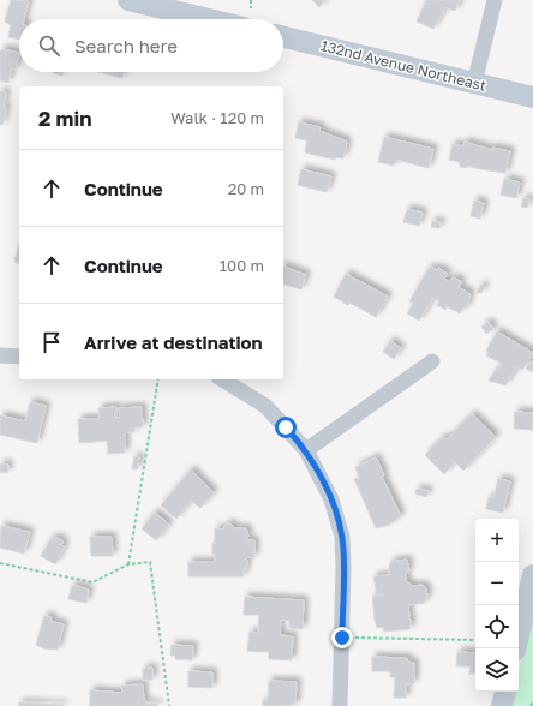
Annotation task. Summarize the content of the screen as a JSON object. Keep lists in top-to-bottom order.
{
  "streets": {
    "street": ["132nd Avenue Northeast"]
  },
  "page": {
    "search": "Search here",
    "heading": ["2 min", "Walk · 120 m"],
    "list": [
      ["Continue", "20 m"],
      ["Continue", "100 m"],
      "Arrive at destination"
    ],
    "map_buttons": ["+", "−"]
  }
}
